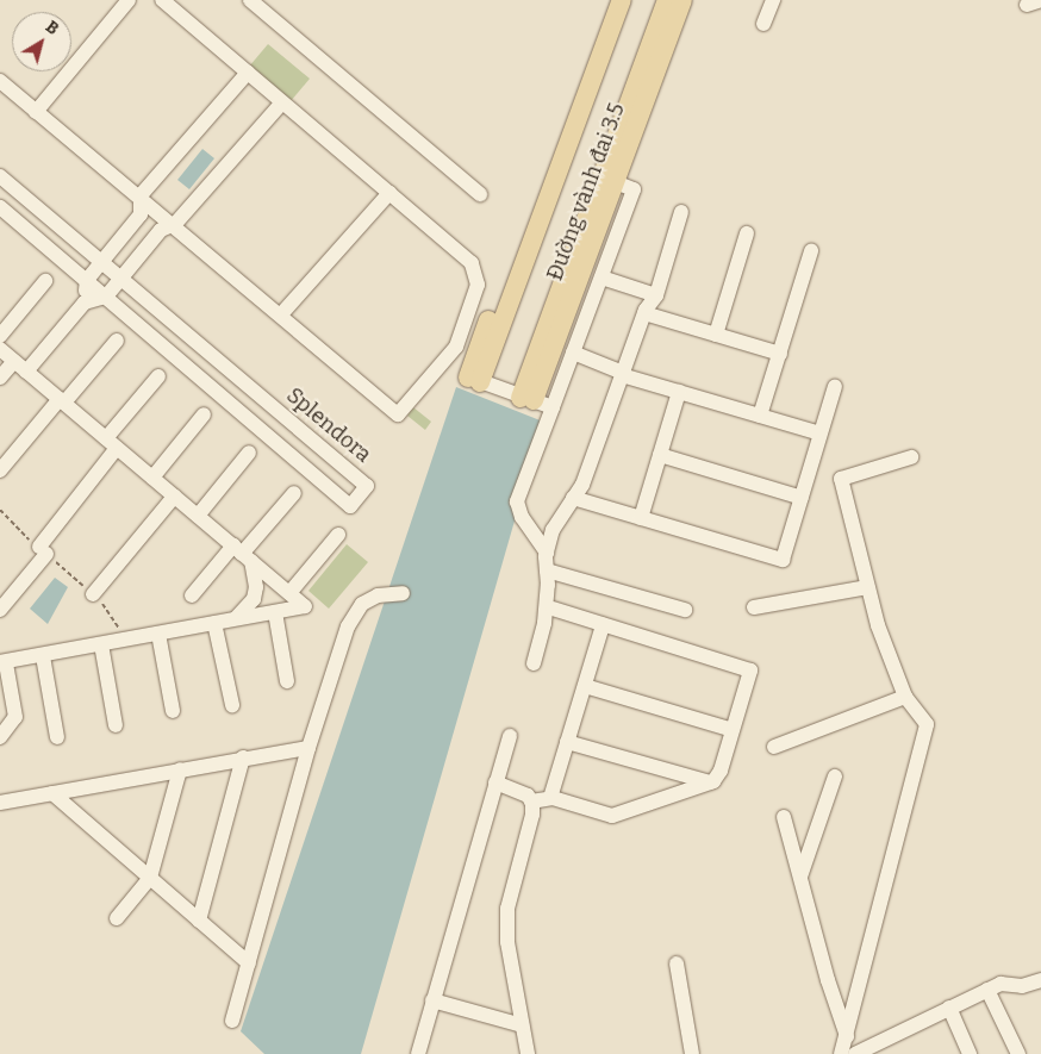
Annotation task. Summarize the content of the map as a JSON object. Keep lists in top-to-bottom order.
{
  "streets": {
    "main road": ["Đường vành đai 3.5"],
    "street": ["Splendora"]
  },
  "north": "top right"
}
